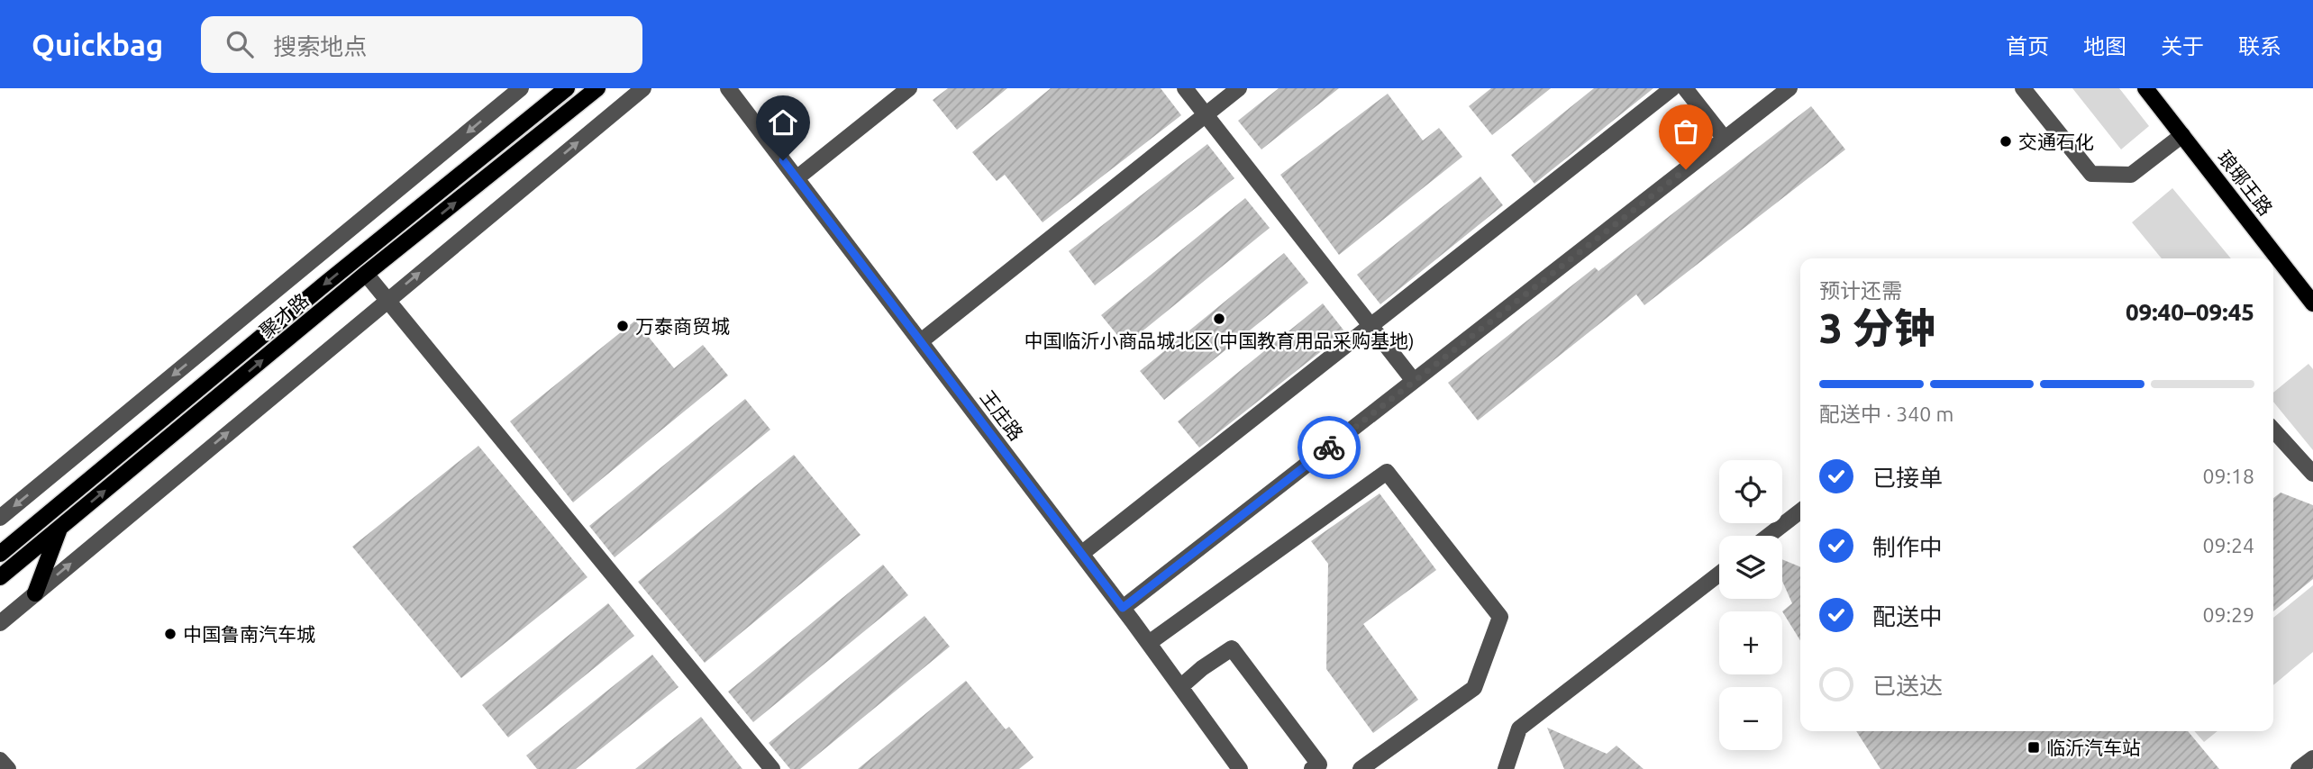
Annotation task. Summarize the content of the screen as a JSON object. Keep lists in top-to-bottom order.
{
  "streets": {
    "main road": ["琅琊王路", "聚才路"],
    "street": ["王庄路"]
  },
  "places": {
    "other": [
      "交通石化",
      "中国临沂小商品城北区(中国教育用品采购基地)",
      "万泰商贸城",
      "中国鲁南汽车城"
    ],
    "transit": ["临沂汽车站"]
  },
  "page": {
    "header": "Quickbag",
    "search": "搜索地点",
    "nav": [
      "首页",
      "地图",
      "关于",
      "联系"
    ],
    "heading": ["3 分钟", "预计还需", "09:40–09:45"],
    "bar": "配送中 · 340 m",
    "list": [
      ["已接单", "09:18"],
      ["制作中", "09:24"],
      ["配送中", "09:29"],
      "已送达"
    ],
    "map_buttons": ["+", "−"]
  }
}
